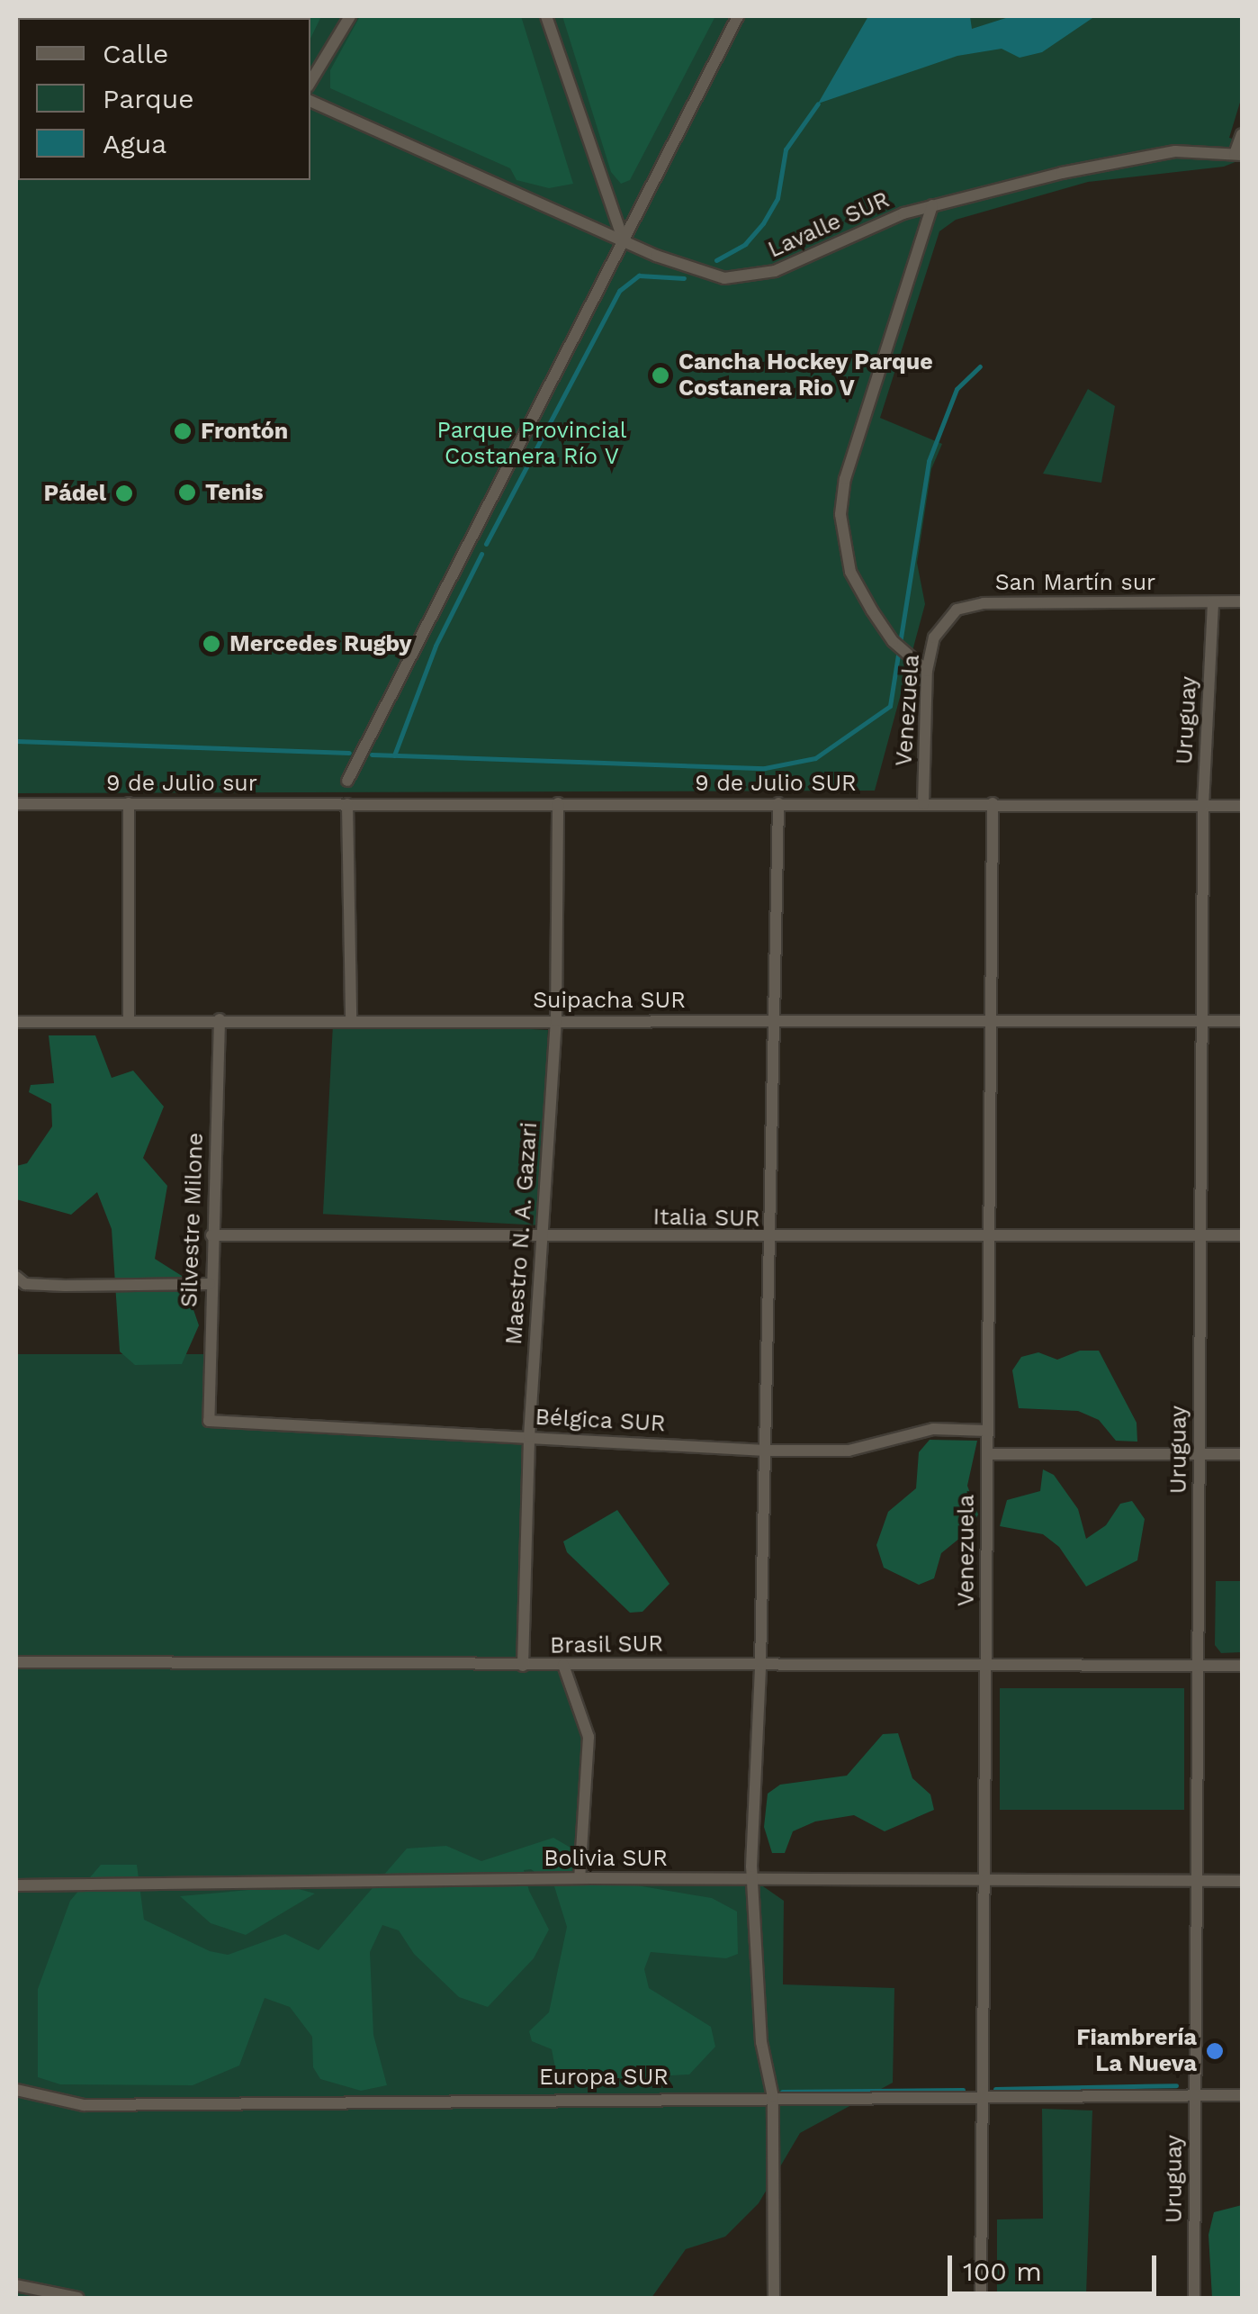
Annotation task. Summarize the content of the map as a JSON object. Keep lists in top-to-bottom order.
{
  "streets": {
    "street": [
      "Lavalle SUR",
      "San Martín sur",
      "Venezuela",
      "Uruguay",
      "9 de Julio sur",
      "9 de Julio SUR",
      "Suipacha SUR",
      "Italia SUR",
      "Silvestre Milone",
      "Maestro N. A. Gazari",
      "Bélgica SUR",
      "Brasil SUR",
      "Bolivia SUR",
      "Europa SUR"
    ]
  },
  "crossings": [
    ["San Martín sur", "Venezuela"],
    ["San Martín sur", "Uruguay"],
    ["Venezuela", "9 de Julio SUR"],
    ["Venezuela", "Suipacha SUR"],
    ["Venezuela", "Italia SUR"],
    ["Venezuela", "Bélgica SUR"],
    ["Venezuela", "Brasil SUR"],
    ["Venezuela", "Bolivia SUR"],
    ["Venezuela", "Europa SUR"],
    ["Uruguay", "9 de Julio SUR"],
    ["Uruguay", "Suipacha SUR"],
    ["Uruguay", "Italia SUR"],
    ["Uruguay", "Brasil SUR"],
    ["Uruguay", "Bolivia SUR"],
    ["Uruguay", "Europa SUR"],
    ["9 de Julio sur", "9 de Julio SUR"],
    ["9 de Julio SUR", "Maestro N. A. Gazari"],
    ["Suipacha SUR", "Silvestre Milone"],
    ["Suipacha SUR", "Maestro N. A. Gazari"],
    ["Italia SUR", "Silvestre Milone"],
    ["Italia SUR", "Maestro N. A. Gazari"],
    ["Silvestre Milone", "Bélgica SUR"],
    ["Maestro N. A. Gazari", "Bélgica SUR"],
    ["Maestro N. A. Gazari", "Brasil SUR"]
  ],
  "parks": ["Parque Provincial Costanera Río V"],
  "places": [
    "Cancha Hockey Parque Costanera Rio V",
    "Frontón",
    "Tenis",
    "Pádel",
    "Mercedes Rugby",
    "Fiambrería La Nueva"
  ],
  "legend": ["Calle", "Parque", "Agua"],
  "scale_bar": "100 m"
}
